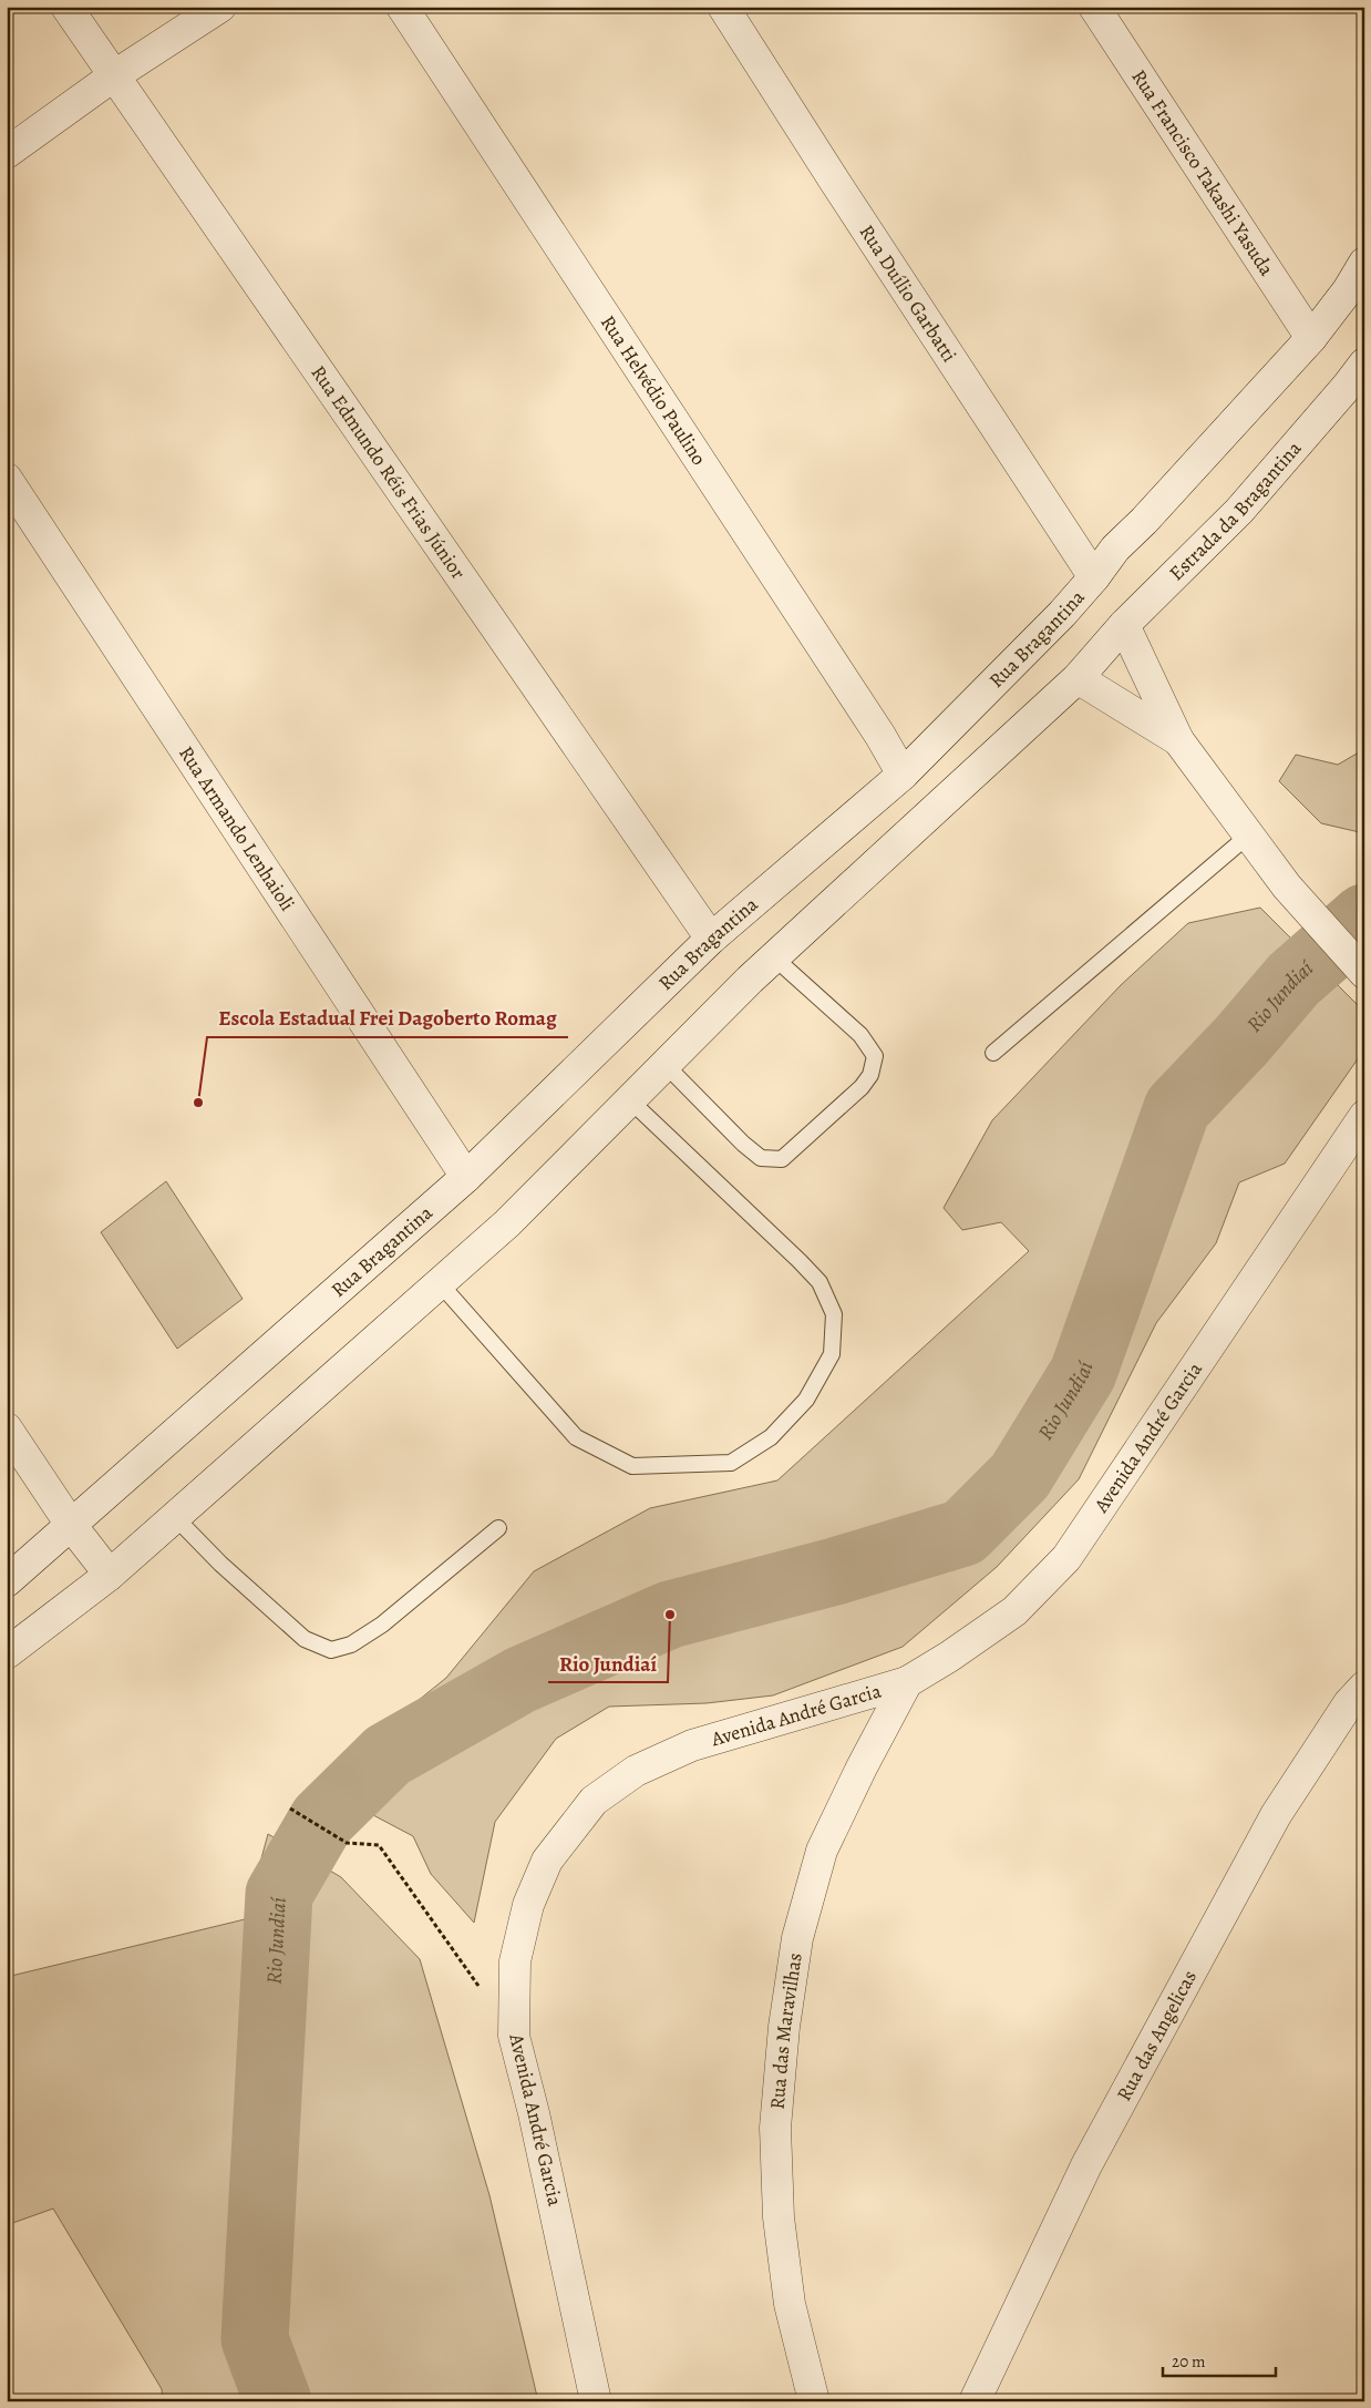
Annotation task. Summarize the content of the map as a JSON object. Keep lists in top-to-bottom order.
{
  "streets": {
    "street": [
      "Rua Francisco Takashi Yasuda",
      "Rua Duílio Garbatti",
      "Rua Helvédio Paulino",
      "Rua Edmundo Réis Frias Júnior",
      "Estrada da Bragantina",
      "Rua Bragantina",
      "Rua Armando Lenhaioli",
      "Avenida André Garcia",
      "Rua das Maravilhas",
      "Rua das Angelicas"
    ]
  },
  "crossings": [
    ["Rua Francisco Takashi Yasuda", "Rua Bragantina"],
    ["Rua Duílio Garbatti", "Rua Bragantina"],
    ["Rua Helvédio Paulino", "Rua Bragantina"],
    ["Rua Edmundo Réis Frias Júnior", "Rua Bragantina"],
    ["Rua Bragantina", "Rua Armando Lenhaioli"],
    ["Avenida André Garcia", "Rua das Maravilhas"]
  ],
  "water": ["Rio Jundiaí"],
  "places": ["Escola Estadual Frei Dagoberto Romag", "Rio Jundiaí"],
  "scale_bar": "20 m"
}
